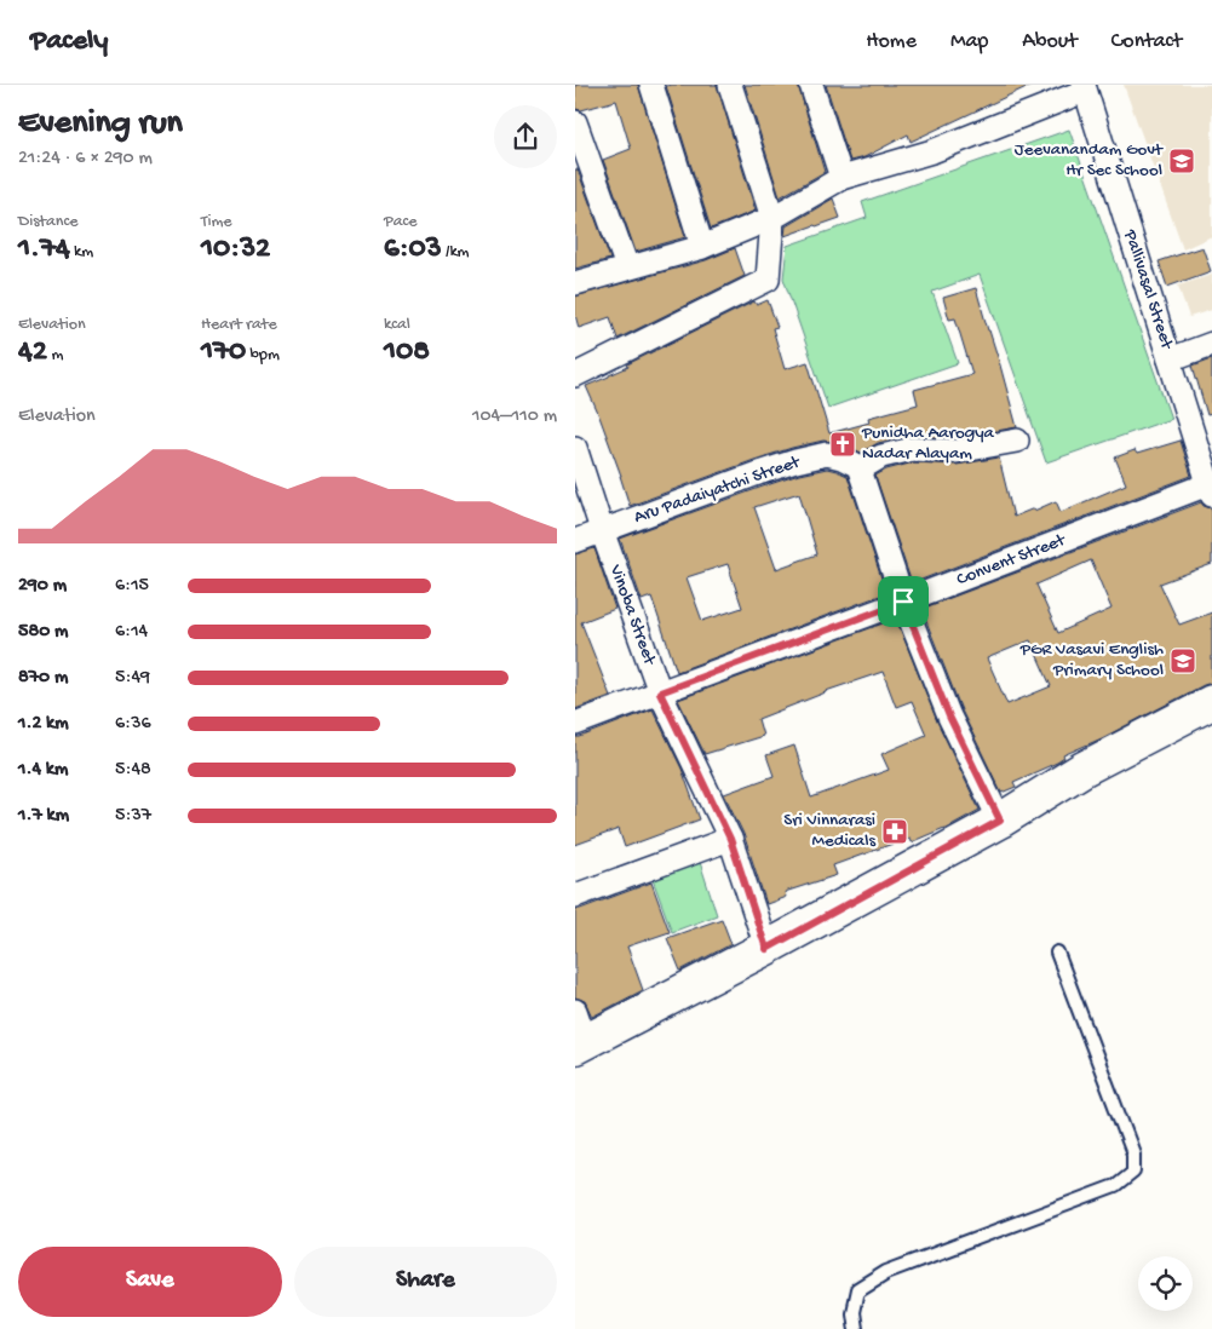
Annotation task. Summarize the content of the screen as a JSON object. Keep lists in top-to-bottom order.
{
  "streets": {
    "street": [
      "Pallivasal Street",
      "Aru Padaiyatchi Street",
      "Convent Street",
      "Vinoba Street"
    ]
  },
  "crossings": [
    ["Pallivasal Street", "Convent Street"],
    ["Aru Padaiyatchi Street", "Vinoba Street"],
    ["Convent Street", "Vinoba Street"]
  ],
  "places": {
    "school or university": ["Jeevanandam Govt Hr Sec School", "PGR Vasavi English Primary School"],
    "church": ["Punidha Aarogya Nadar Alayam"],
    "pharmacy": ["Sri Vinnarasi Medicals"]
  },
  "page": {
    "header": "Pacely",
    "nav": [
      "Home",
      "Map",
      "About",
      "Contact"
    ],
    "heading": ["Evening run", "21:24 · 6 × 290 m"],
    "stats": [
      ["Distance", "1.74 km"],
      ["Time", "10:32"],
      ["Pace", "6:03 /km"],
      ["Elevation", "42 m"],
      ["Heart rate", "170 bpm"],
      ["kcal", "108"]
    ],
    "chart": ["Elevation", "104–110 m"],
    "list": [
      {
        "name": "290 m",
        "note": "6:15"
      },
      {
        "name": "580 m",
        "note": "6:14"
      },
      {
        "name": "870 m",
        "note": "5:49"
      },
      {
        "name": "1.2 km",
        "note": "6:36"
      },
      {
        "name": "1.4 km",
        "note": "5:48"
      },
      {
        "name": "1.7 km",
        "note": "5:37"
      }
    ],
    "buttons": ["Save", "Share"]
  }
}
